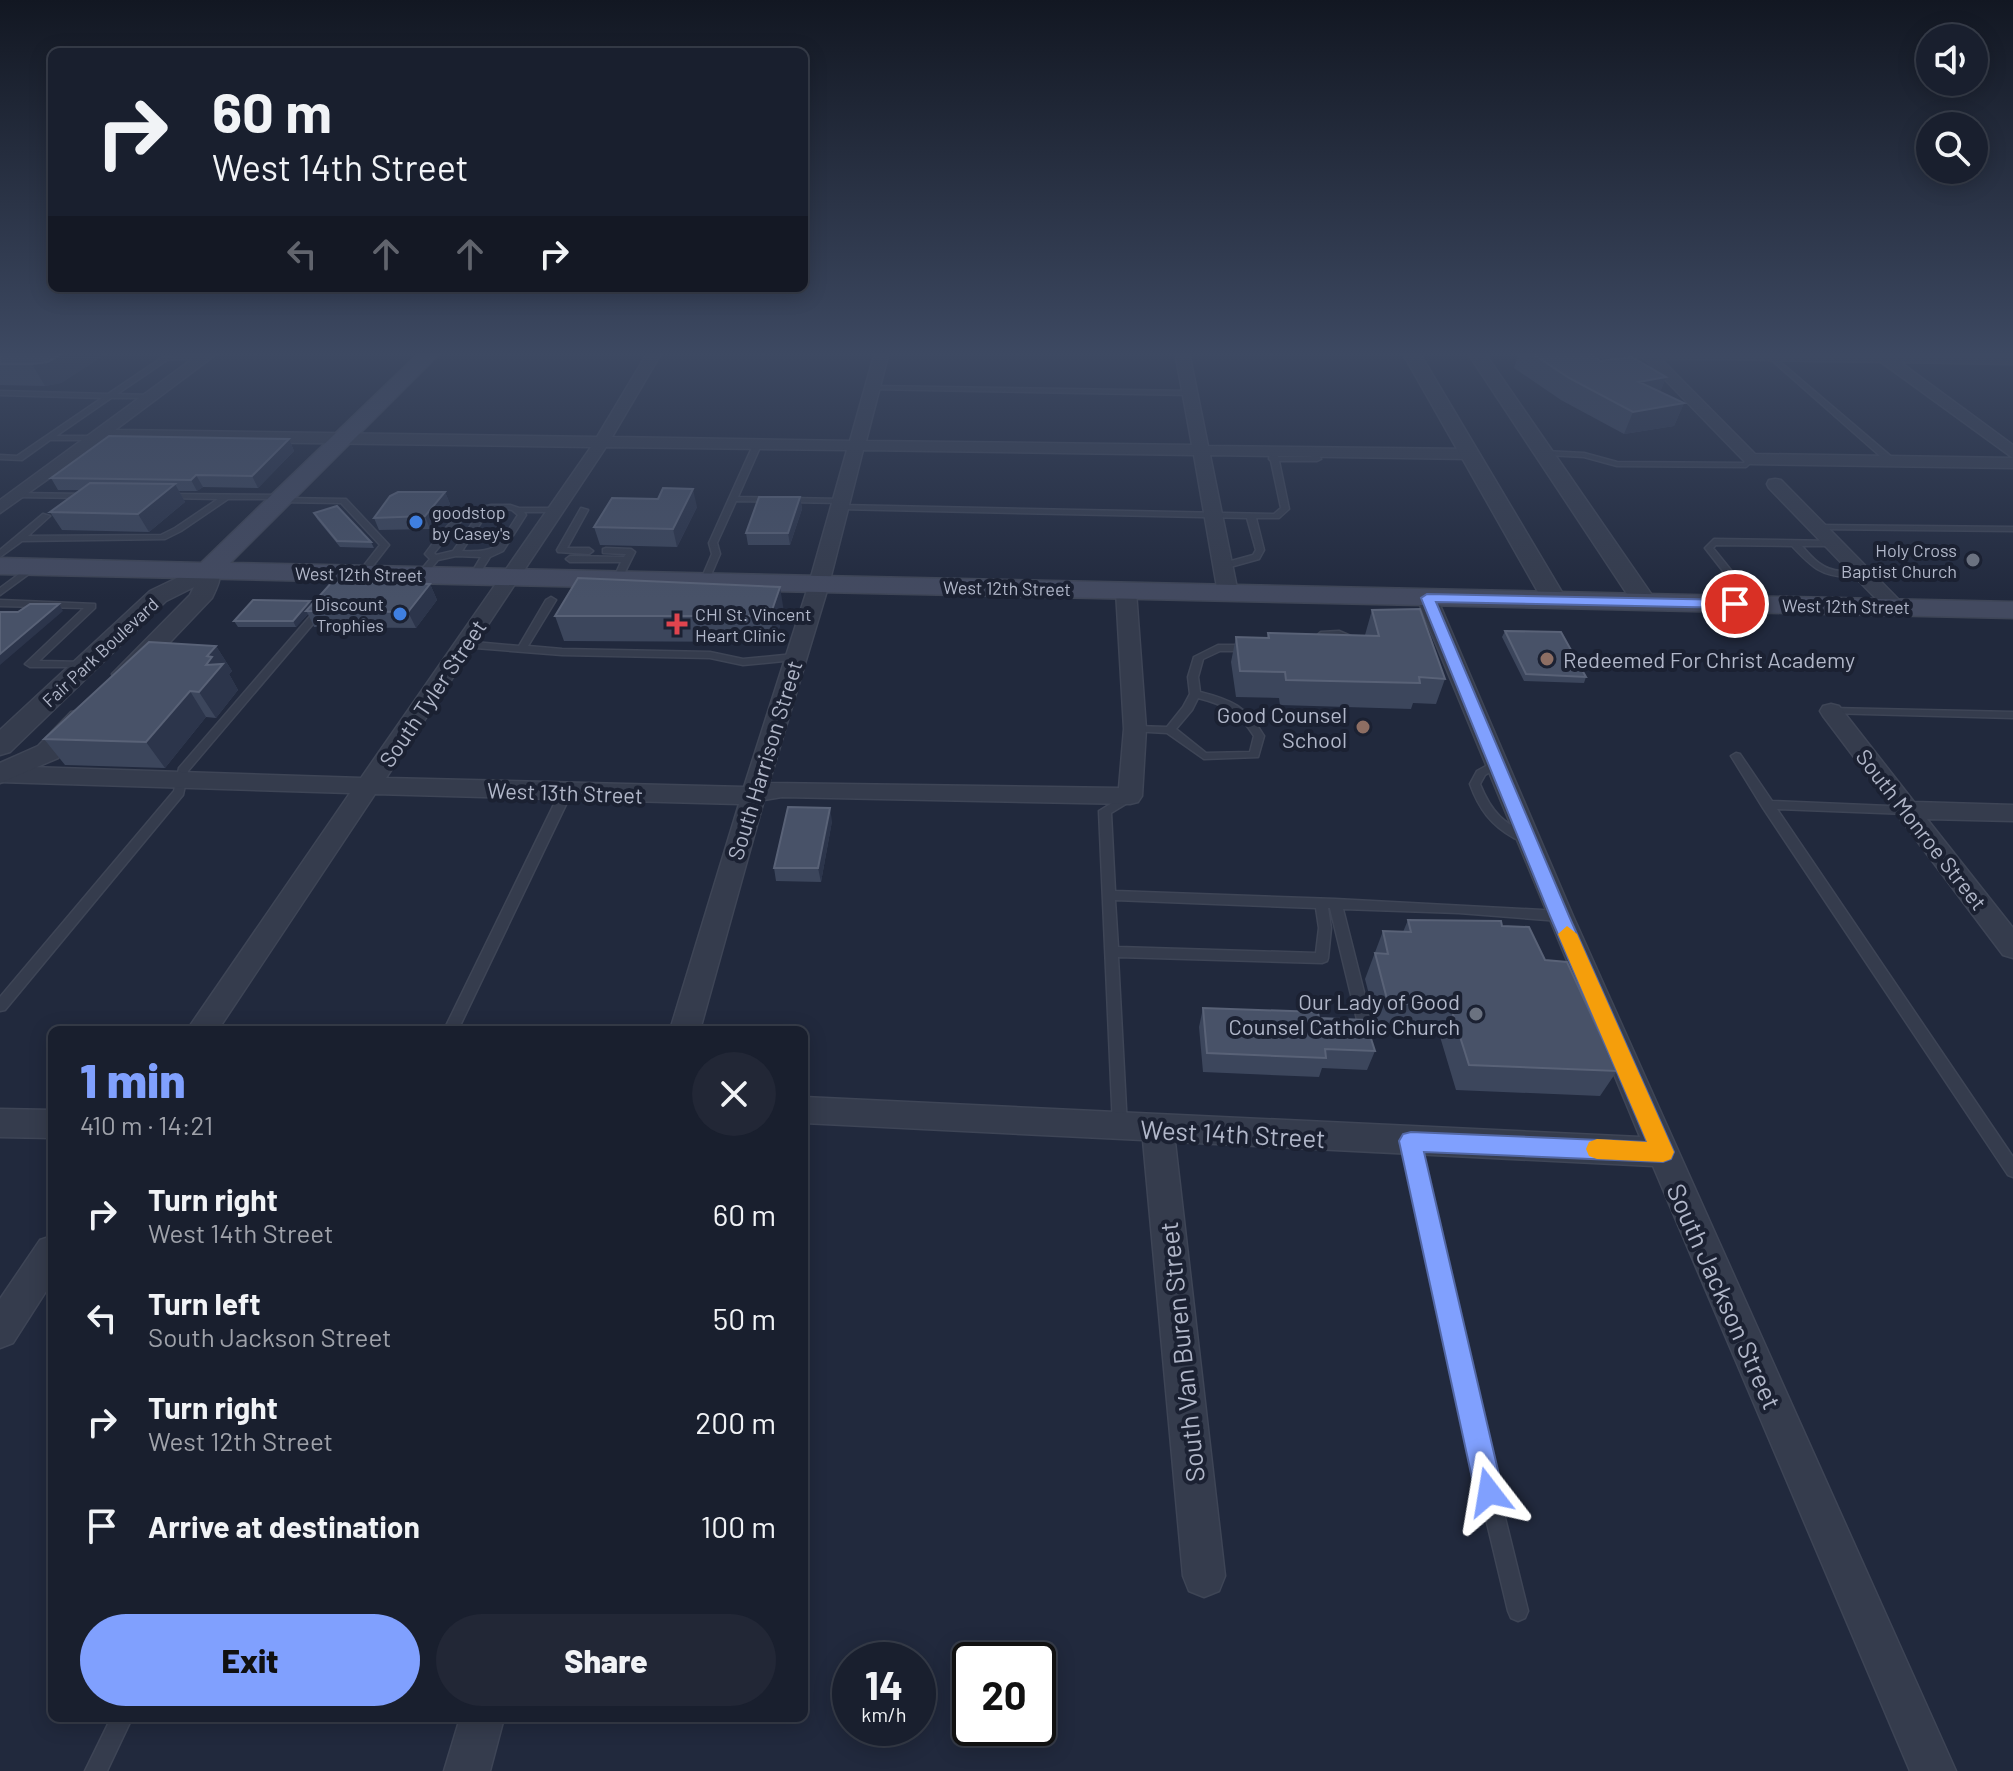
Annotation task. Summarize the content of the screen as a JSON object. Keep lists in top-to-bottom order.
{
  "streets": {
    "main road": ["West 12th Street", "Fair Park Boulevard"],
    "street": [
      "South Tyler Street",
      "South Harrison Street",
      "West 13th Street",
      "South Monroe Street",
      "West 14th Street",
      "South Jackson Street",
      "South Van Buren Street"
    ]
  },
  "crossings": [
    ["West 12th Street", "Fair Park Boulevard"],
    ["West 12th Street", "South Tyler Street"],
    ["West 12th Street", "South Harrison Street"],
    ["West 12th Street", "South Jackson Street"],
    ["Fair Park Boulevard", "West 13th Street"],
    ["South Tyler Street", "West 13th Street"],
    ["South Harrison Street", "West 13th Street"],
    ["West 14th Street", "South Jackson Street"],
    ["West 14th Street", "South Van Buren Street"]
  ],
  "places": {
    "other": [
      "goodstop by Casey's",
      "Holy Cross Baptist Church",
      "Discount Trophies",
      "Redeemed For Christ Academy",
      "Good Counsel School",
      "Our Lady of Good Counsel Catholic Church"
    ],
    "health": ["CHI St. Vincent Heart Clinic"]
  },
  "page": {
    "turn": ["60 m", "West 14th Street"],
    "heading": ["1 min", "410 m · 14:21"],
    "list": [
      {
        "name": "Turn right",
        "note": "West 14th Street",
        "value": "60 m"
      },
      {
        "name": "Turn left",
        "note": "South Jackson Street",
        "value": "50 m"
      },
      {
        "name": "Turn right",
        "note": "West 12th Street",
        "value": "200 m"
      },
      {
        "name": "Arrive at destination",
        "value": "100 m"
      }
    ],
    "buttons": ["Exit", "Share"],
    "speed": "14 km/h",
    "limit": "20"
  }
}
